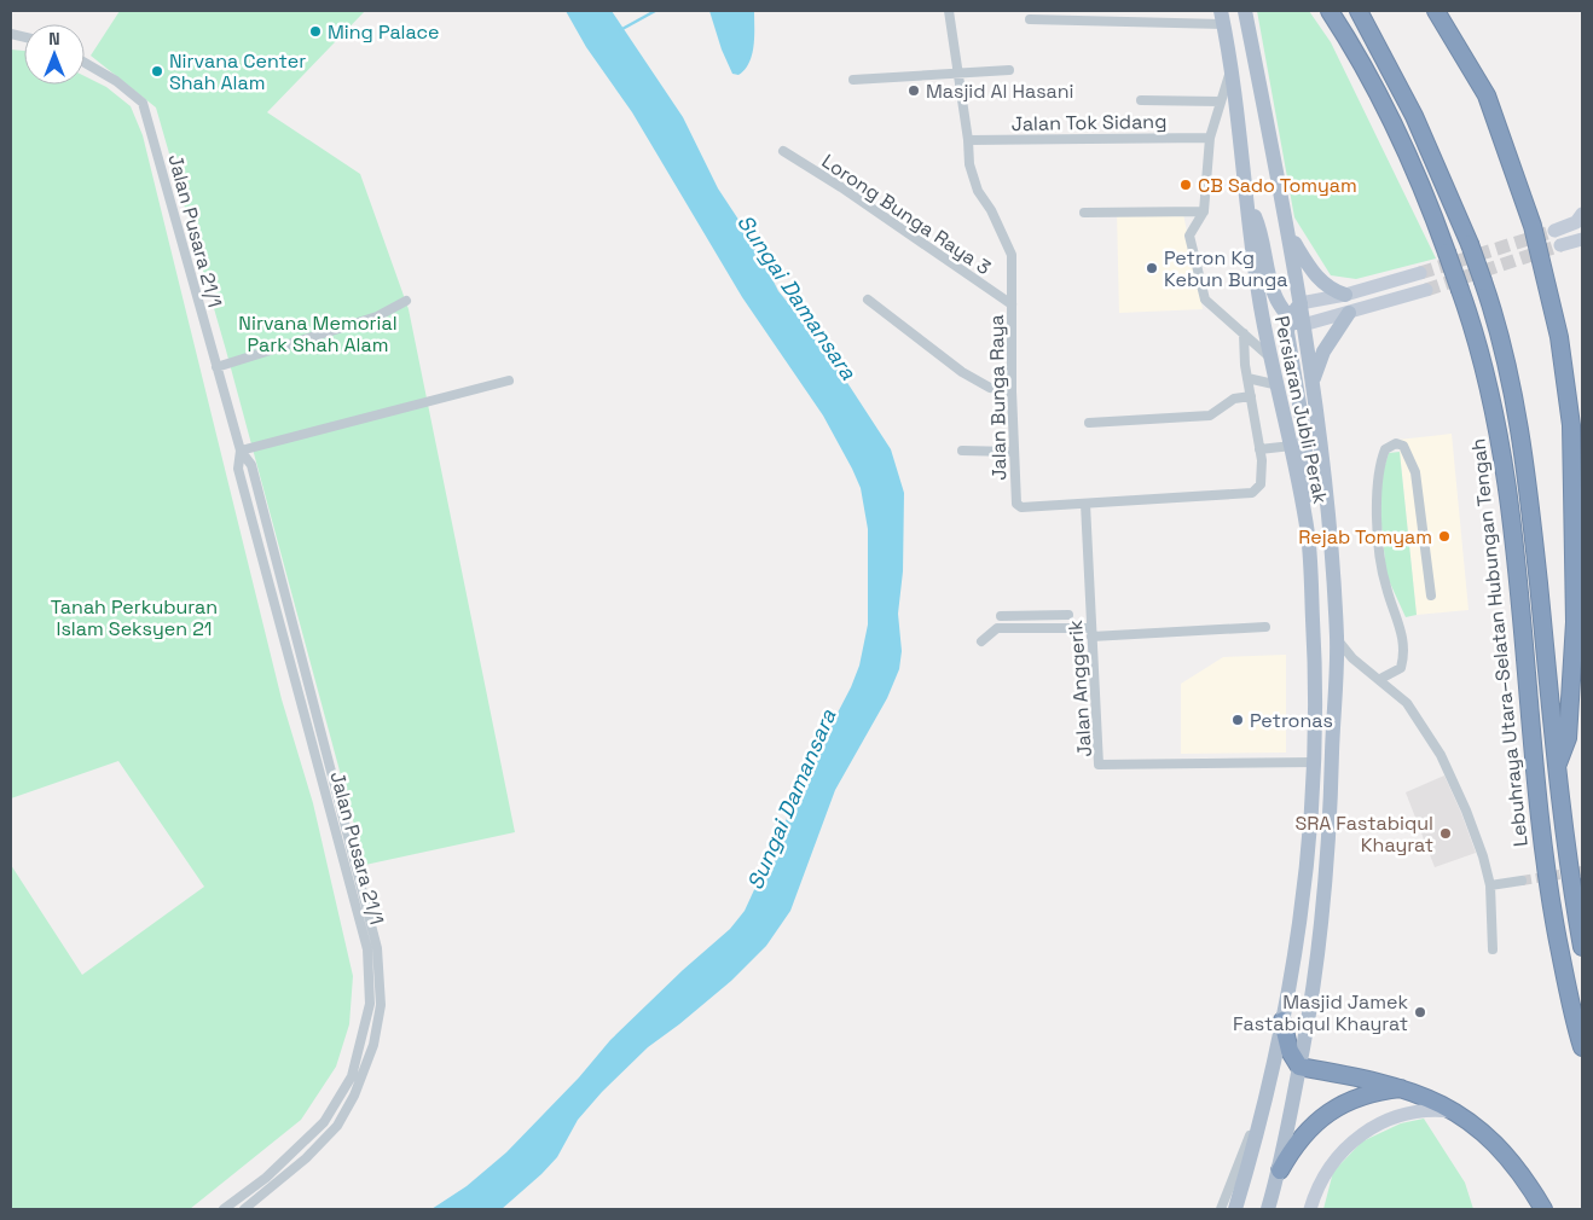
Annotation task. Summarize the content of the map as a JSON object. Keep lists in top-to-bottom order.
{
  "streets": {
    "highway": ["Lebuhraya Utara–Selatan Hubungan Tengah"],
    "main road": ["Persiaran Jubli Perak"],
    "street": [
      "Jalan Tok Sidang",
      "Lorong Bunga Raya 3",
      "Jalan Pusara 21/1",
      "Jalan Bunga Raya",
      "Jalan Anggerik"
    ]
  },
  "crossings": [
    ["Jalan Tok Sidang", "Jalan Bunga Raya"],
    ["Lorong Bunga Raya 3", "Jalan Bunga Raya"],
    ["Jalan Bunga Raya", "Jalan Anggerik"],
    ["Persiaran Jubli Perak", "Jalan Anggerik"]
  ],
  "water": ["Sungai Damansara"],
  "parks": ["Nirvana Memorial Park Shah Alam", "Tanah Perkuburan Islam Seksyen 21"],
  "places": [
    "Ming Palace",
    "Nirvana Center Shah Alam",
    "Masjid Al Hasani",
    "CB Sado Tomyam",
    "Petron Kg Kebun Bunga",
    "Rejab Tomyam",
    "Petronas",
    "SRA Fastabiqul Khayrat",
    "Masjid Jamek Fastabiqul Khayrat"
  ],
  "north": "top"
}
